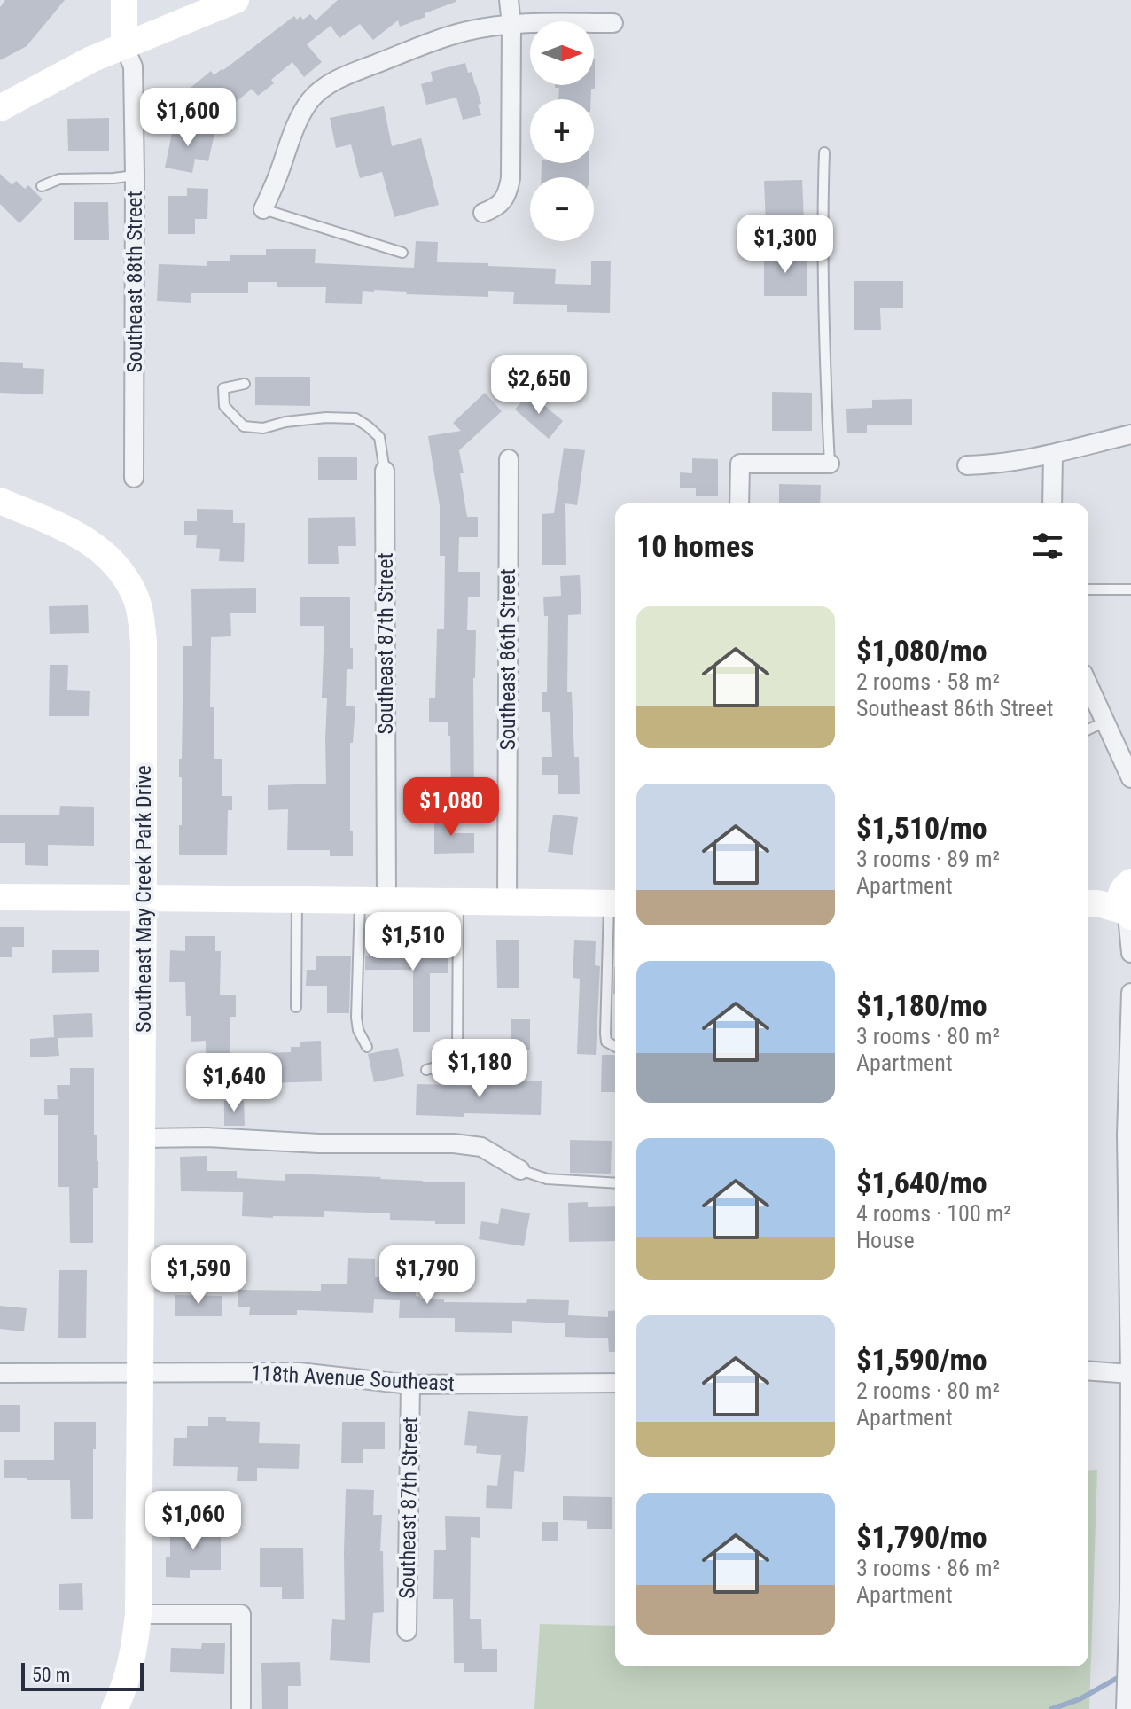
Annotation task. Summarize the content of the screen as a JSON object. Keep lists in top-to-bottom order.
{
  "streets": {
    "street": [
      "Southeast 88th Street",
      "Southeast 87th Street",
      "Southeast 86th Street",
      "Southeast May Creek Park Drive",
      "118th Avenue Southeast"
    ]
  },
  "crossings": [
    ["Southeast 87th Street", "118th Avenue Southeast"],
    ["Southeast May Creek Park Drive", "118th Avenue Southeast"]
  ],
  "scale_bar": "50 m",
  "north": "right",
  "page": {
    "map_buttons": ["+", "−"],
    "price": [
      "$1,600",
      "$1,300",
      "$2,650",
      "$1,080",
      "$1,510",
      "$1,180",
      "$1,640",
      "$1,590",
      "$1,790",
      "$1,060"
    ],
    "heading": "10 homes",
    "list": [
      {
        "name": "$1,080/mo",
        "note": "2 rooms · 58 m² · Southeast 86th Street"
      },
      {
        "name": "$1,510/mo",
        "note": "3 rooms · 89 m² · Apartment"
      },
      {
        "name": "$1,180/mo",
        "note": "3 rooms · 80 m² · Apartment"
      },
      {
        "name": "$1,640/mo",
        "note": "4 rooms · 100 m² · House"
      },
      {
        "name": "$1,590/mo",
        "note": "2 rooms · 80 m² · Apartment"
      },
      {
        "name": "$1,790/mo",
        "note": "3 rooms · 86 m² · Apartment"
      }
    ],
    "scale": "50 m"
  }
}
